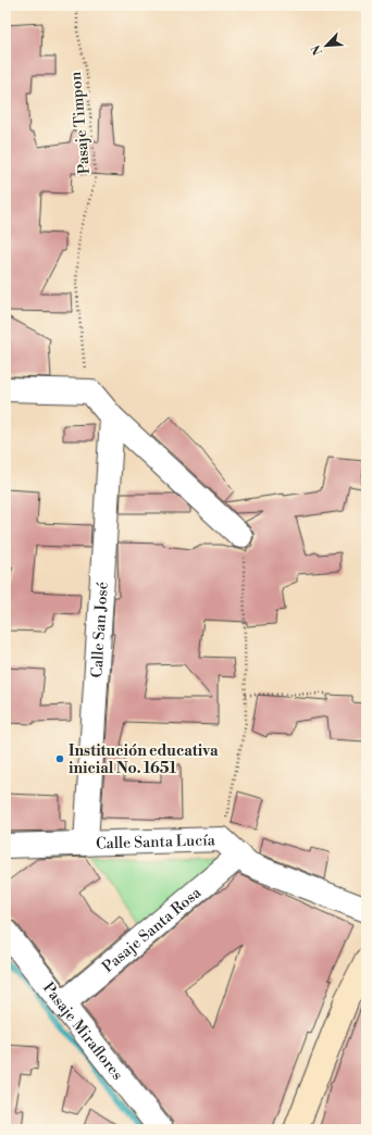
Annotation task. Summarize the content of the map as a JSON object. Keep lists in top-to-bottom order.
{
  "streets": {
    "street": [
      "Calle San José",
      "Calle Santa Lucía",
      "Pasaje Santa Rosa",
      "Pasaje Miraflores"
    ],
    "path": ["Pasaje Timpon"]
  },
  "crossings": [
    ["Calle San José", "Calle Santa Lucía"],
    ["Calle Santa Lucía", "Pasaje Santa Rosa"],
    ["Pasaje Santa Rosa", "Pasaje Miraflores"]
  ],
  "places": ["Institución educativa inicial No. 1651"],
  "north": "bottom left"
}
